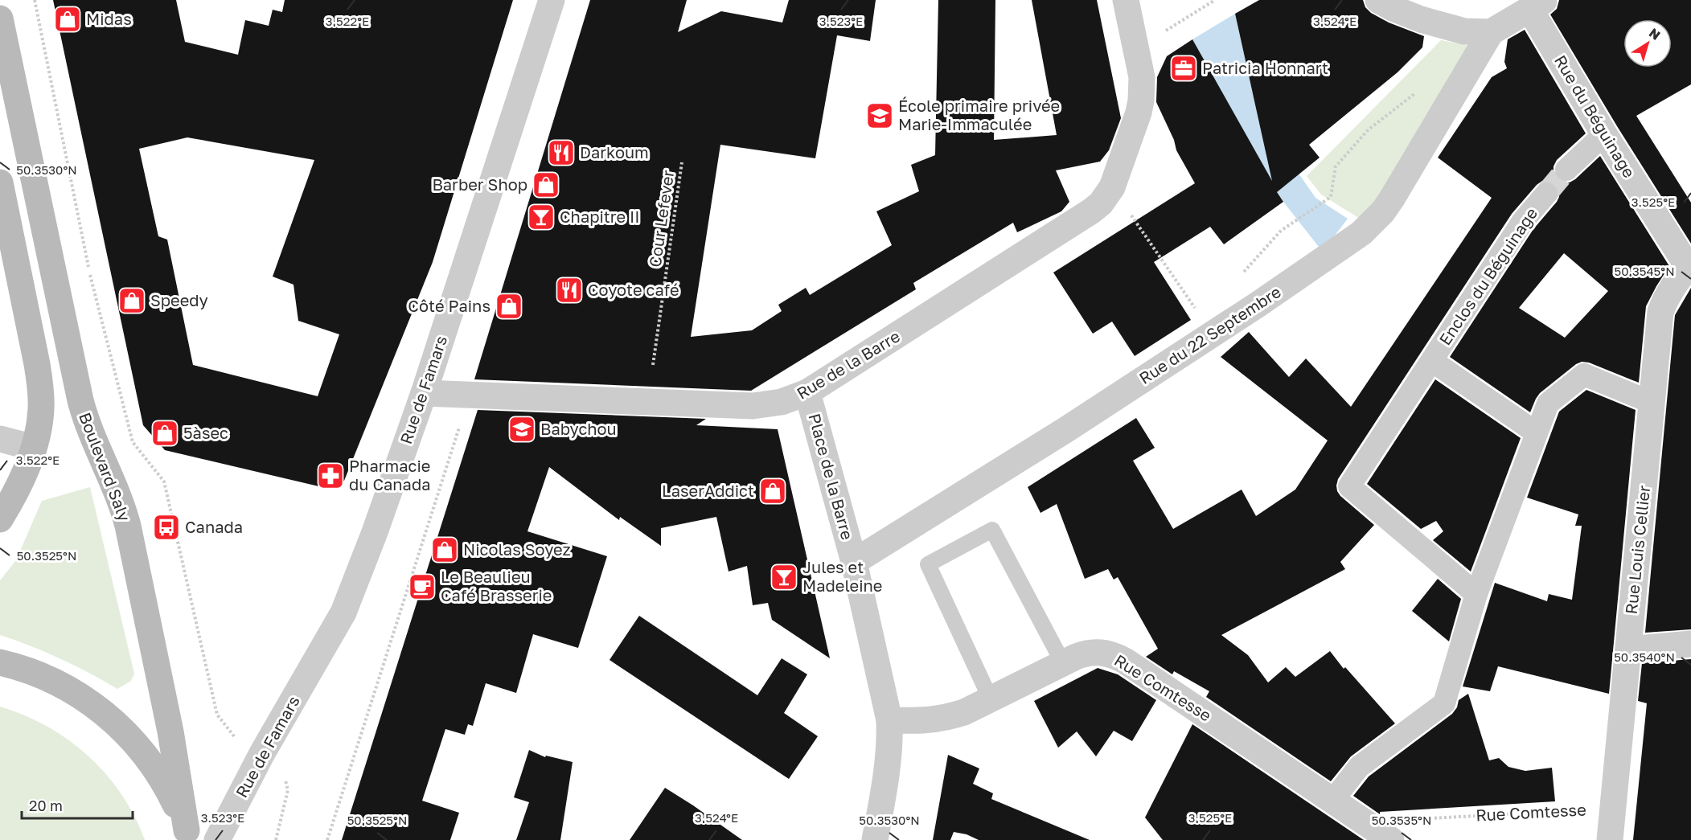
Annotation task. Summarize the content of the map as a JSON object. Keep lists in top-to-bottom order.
{
  "streets": {
    "main road": ["Boulevard Saly"],
    "street": [
      "Rue du Béguinage",
      "Enclos du Béguinage",
      "Rue du 22 Septembre",
      "Rue de la Barre",
      "Rue de Famars",
      "Place de la Barre",
      "Rue Louis Cellier",
      "Rue Comtesse"
    ],
    "path": ["Cour Lefever"]
  },
  "crossings": [
    ["Rue du Béguinage", "Rue Louis Cellier"],
    ["Rue du 22 Septembre", "Place de la Barre"],
    ["Rue de la Barre", "Rue de Famars"],
    ["Rue de la Barre", "Place de la Barre"],
    ["Place de la Barre", "Rue Comtesse"],
    ["Rue Louis Cellier", "Rue Comtesse"]
  ],
  "places": {
    "shop": [
      "Midas",
      "Barber Shop",
      "Speedy",
      "Côté Pains",
      "5àsec",
      "LaserAddict",
      "Nicolas Soyez"
    ],
    "office": ["Patricia Honnart"],
    "school or university": ["École primaire privée Marie-Immaculée", "Babychou"],
    "restaurant": ["Darkoum", "Coyote café"],
    "bar": ["Chapitre II", "Jules et Madeleine"],
    "pharmacy": ["Pharmacie du Canada"],
    "bus stop": ["Canada"],
    "cafe": ["Le Beaulieu Café Brasserie"]
  },
  "scale_bar": "20 m",
  "north": "top right",
  "coordinates": [
    "3.522°E",
    "3.523°E",
    "3.524°E",
    "50.3530°N",
    "3.525°E",
    "50.3545°N",
    "50.3525°N",
    "50.3540°N",
    "50.3535°N"
  ]
}
